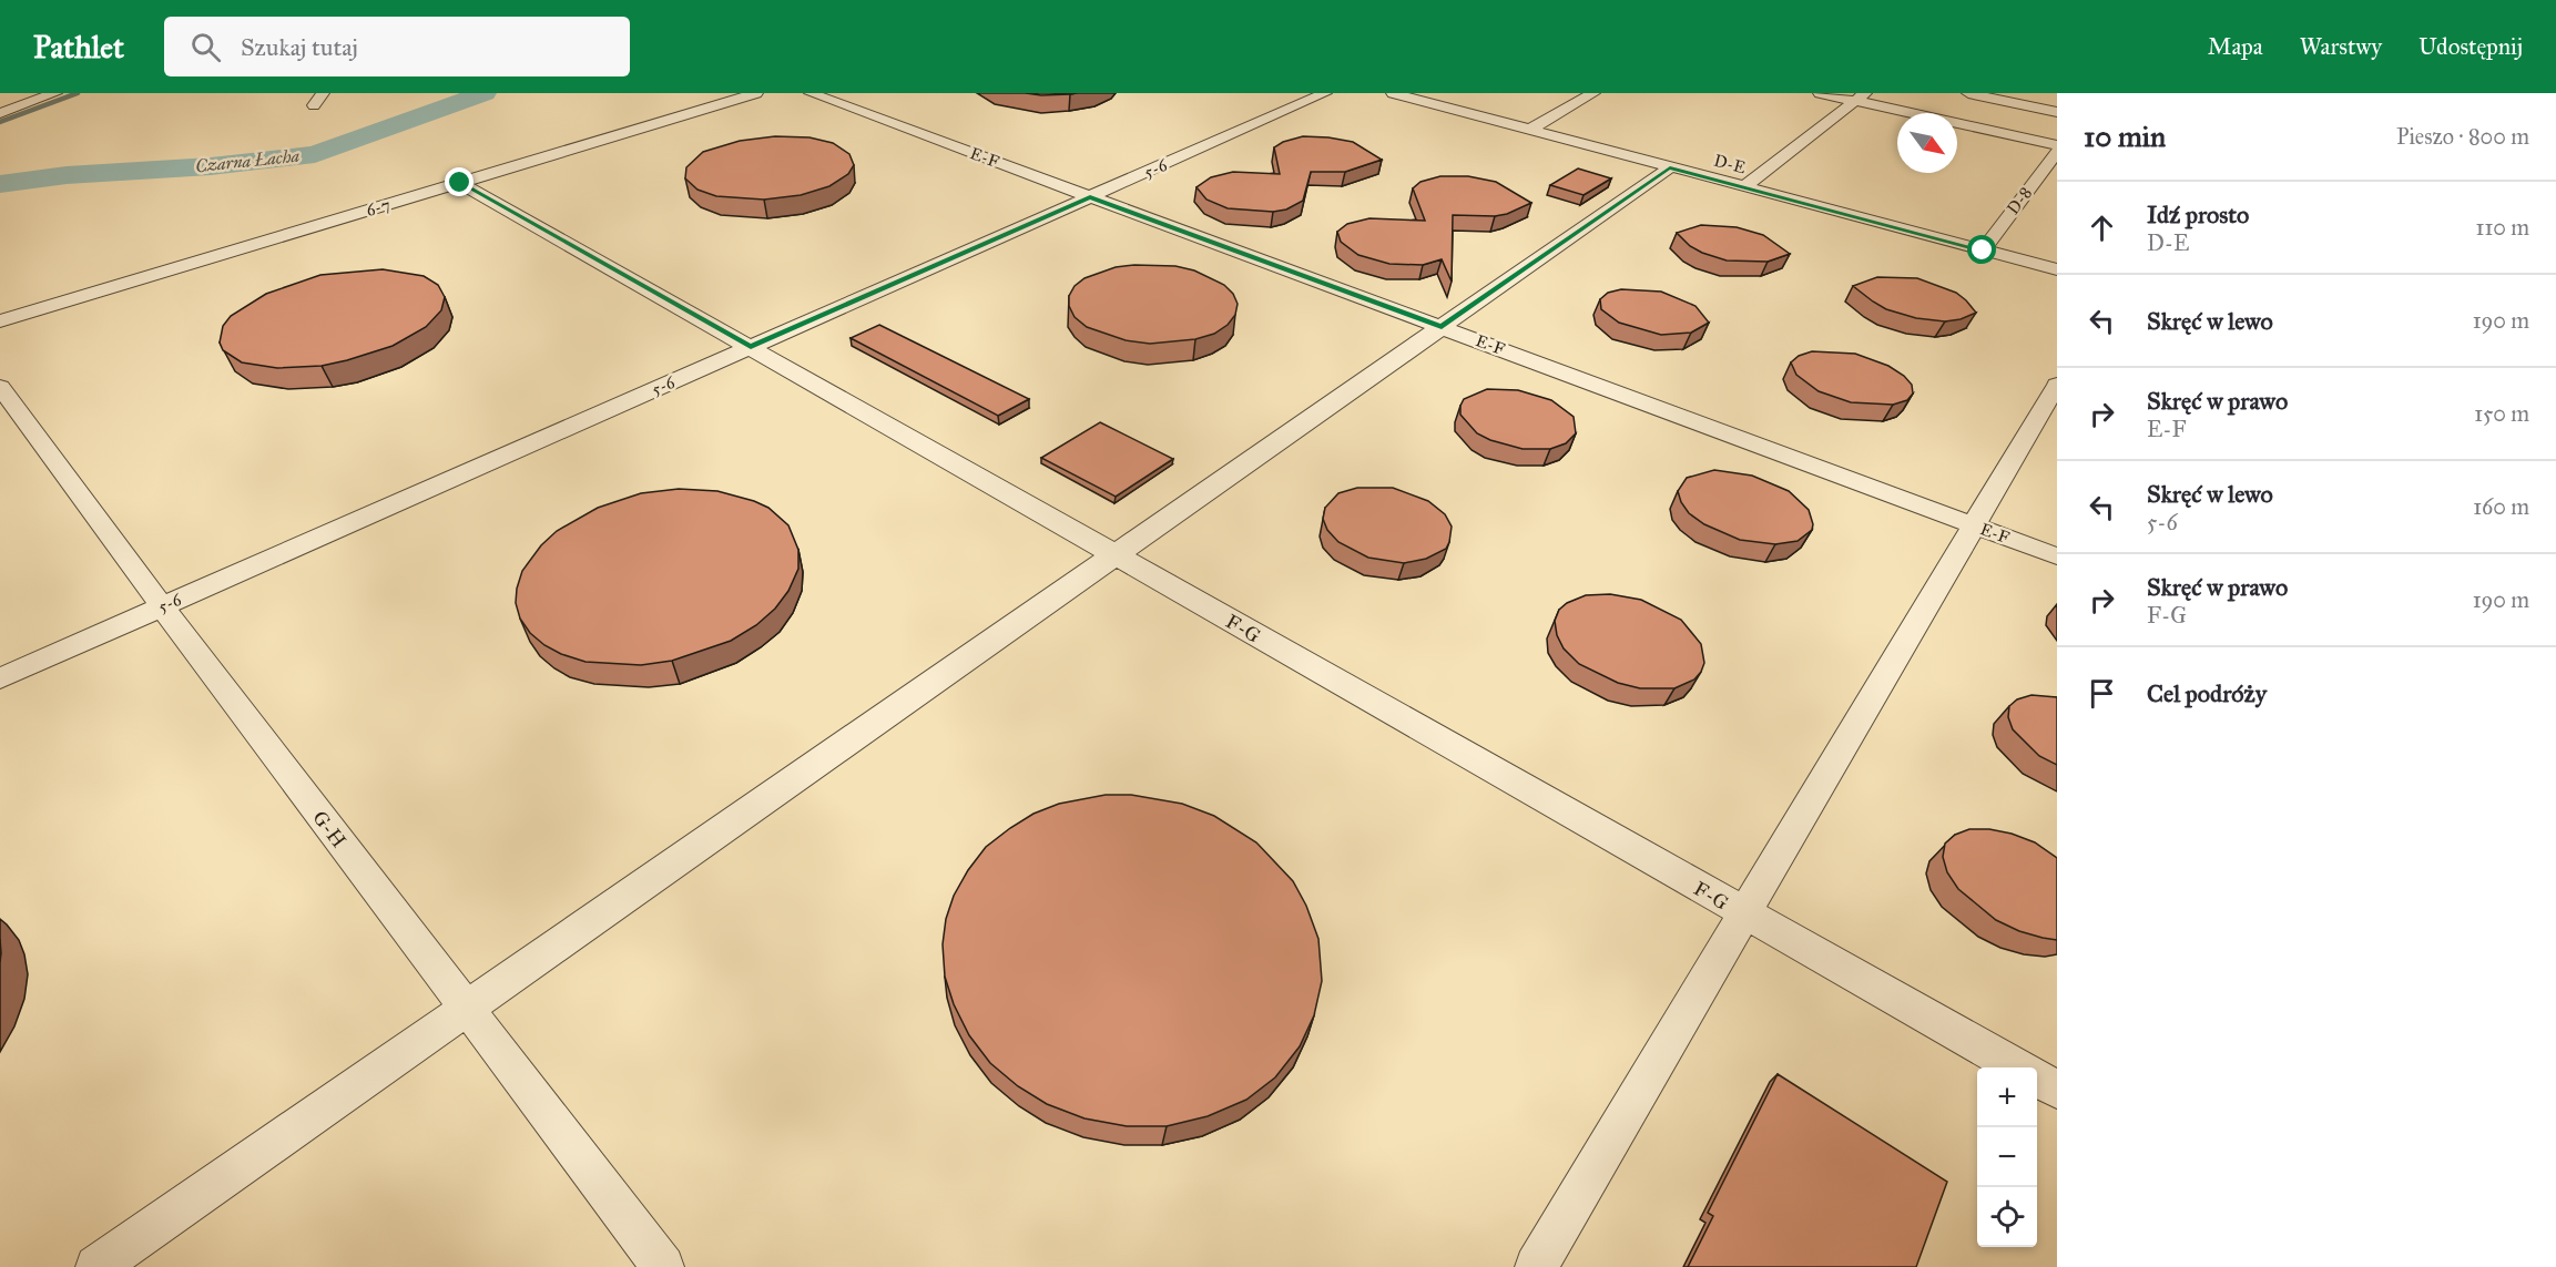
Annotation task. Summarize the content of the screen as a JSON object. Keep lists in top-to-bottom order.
{
  "streets": {
    "street": [
      "E-F",
      "D-E",
      "5-6",
      "D-8",
      "6-7",
      "F-G",
      "G-H"
    ]
  },
  "crossings": [
    ["E-F", "5-6"],
    ["D-E", "D-8"],
    ["5-6", "F-G"],
    ["5-6", "G-H"],
    ["6-7", "F-G"]
  ],
  "water": ["Czarna Łacha"],
  "north": "bottom right",
  "page": {
    "header": "Pathlet",
    "search": "Szukaj tutaj",
    "nav": ["Mapa", "Warstwy", "Udostępnij"],
    "heading": ["10 min", "Pieszo · 800 m"],
    "list": [
      ["Idź prosto", "D-E", "110 m"],
      ["Skręć w lewo", "190 m"],
      ["Skręć w prawo", "E-F", "150 m"],
      ["Skręć w lewo", "5-6", "160 m"],
      ["Skręć w prawo", "F-G", "190 m"],
      "Cel podróży"
    ],
    "map_buttons": ["+", "−"]
  }
}
